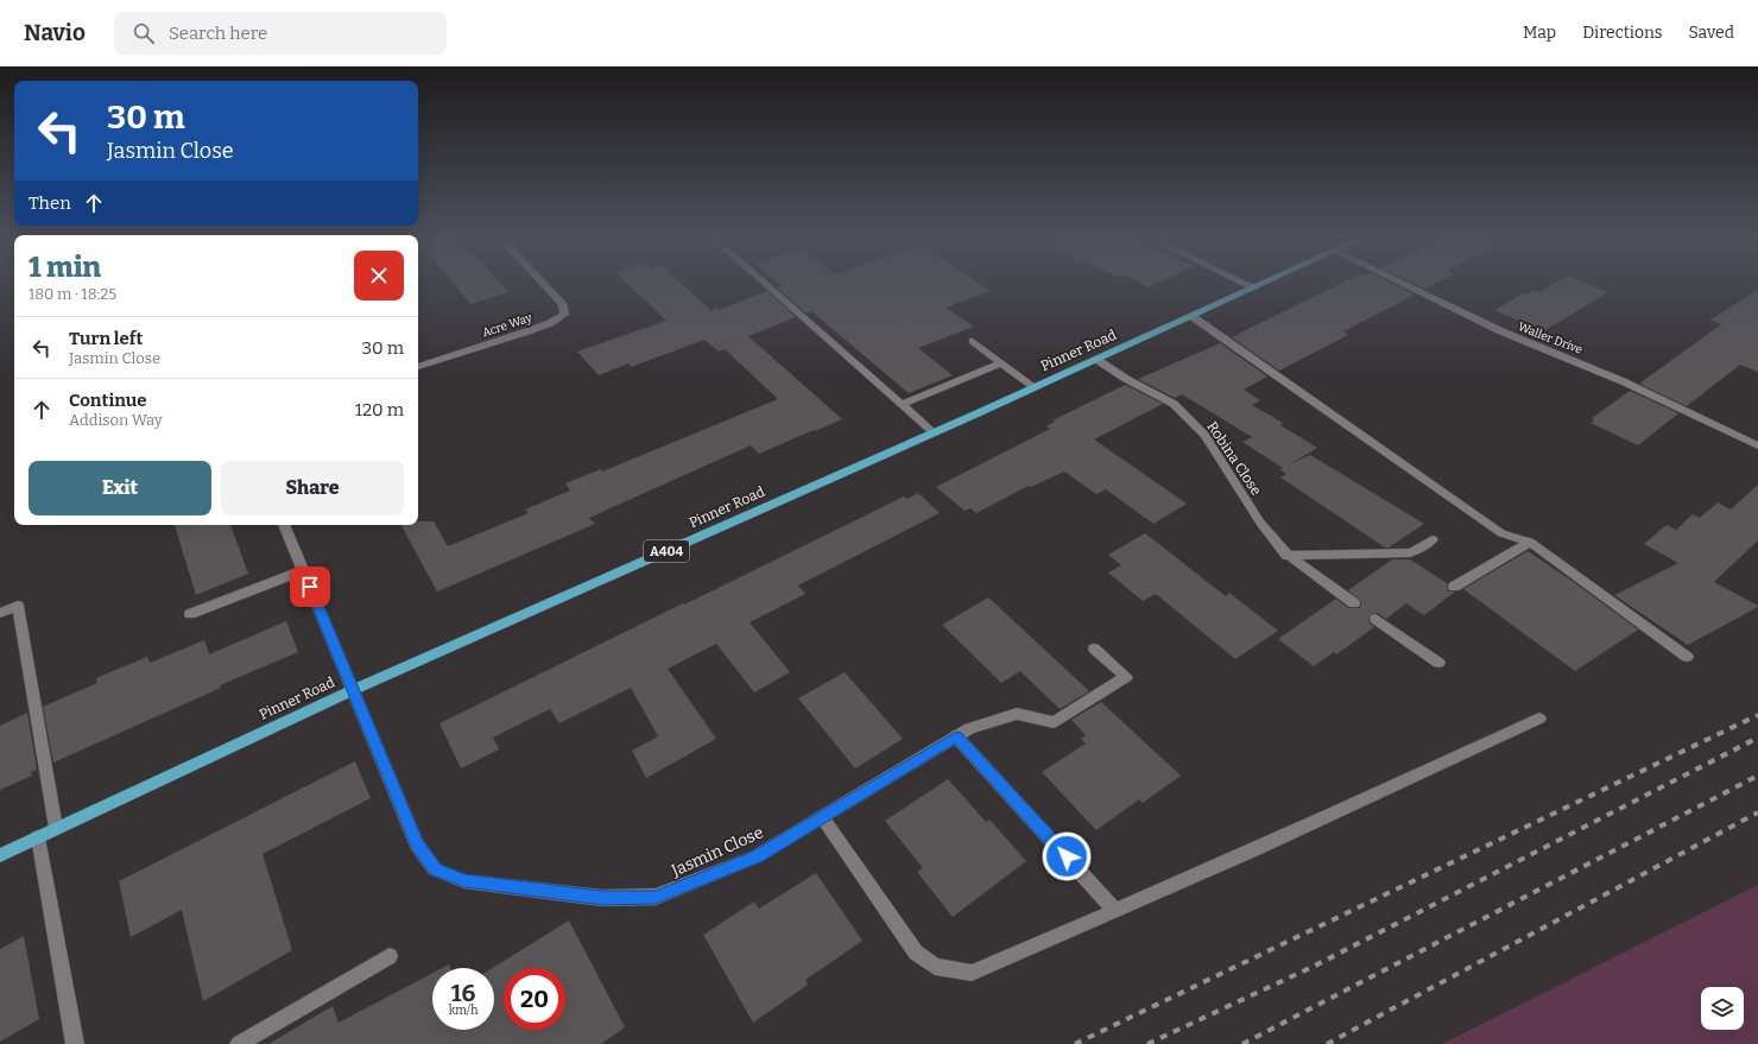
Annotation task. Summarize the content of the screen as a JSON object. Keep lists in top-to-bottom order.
{
  "streets": {
    "main road": ["Pinner Road", "A404"],
    "street": [
      "Acre Way",
      "Waller Drive",
      "Robina Close",
      "Jasmin Close"
    ]
  },
  "crossings": [
    ["Pinner Road", "Robina Close"],
    ["Pinner Road", "Jasmin Close"]
  ],
  "page": {
    "header": "Navio",
    "search": "Search here",
    "nav": ["Map", "Directions", "Saved"],
    "turn": ["30 m", "Jasmin Close"],
    "then": "Then",
    "heading": ["1 min", "180 m · 18:25"],
    "list": [
      {
        "name": "Turn left",
        "note": "Jasmin Close",
        "value": "30 m"
      },
      {
        "name": "Continue",
        "note": "Addison Way",
        "value": "120 m"
      }
    ],
    "buttons": ["Exit", "Share"],
    "speed": "16 km/h",
    "limit": "20"
  }
}
